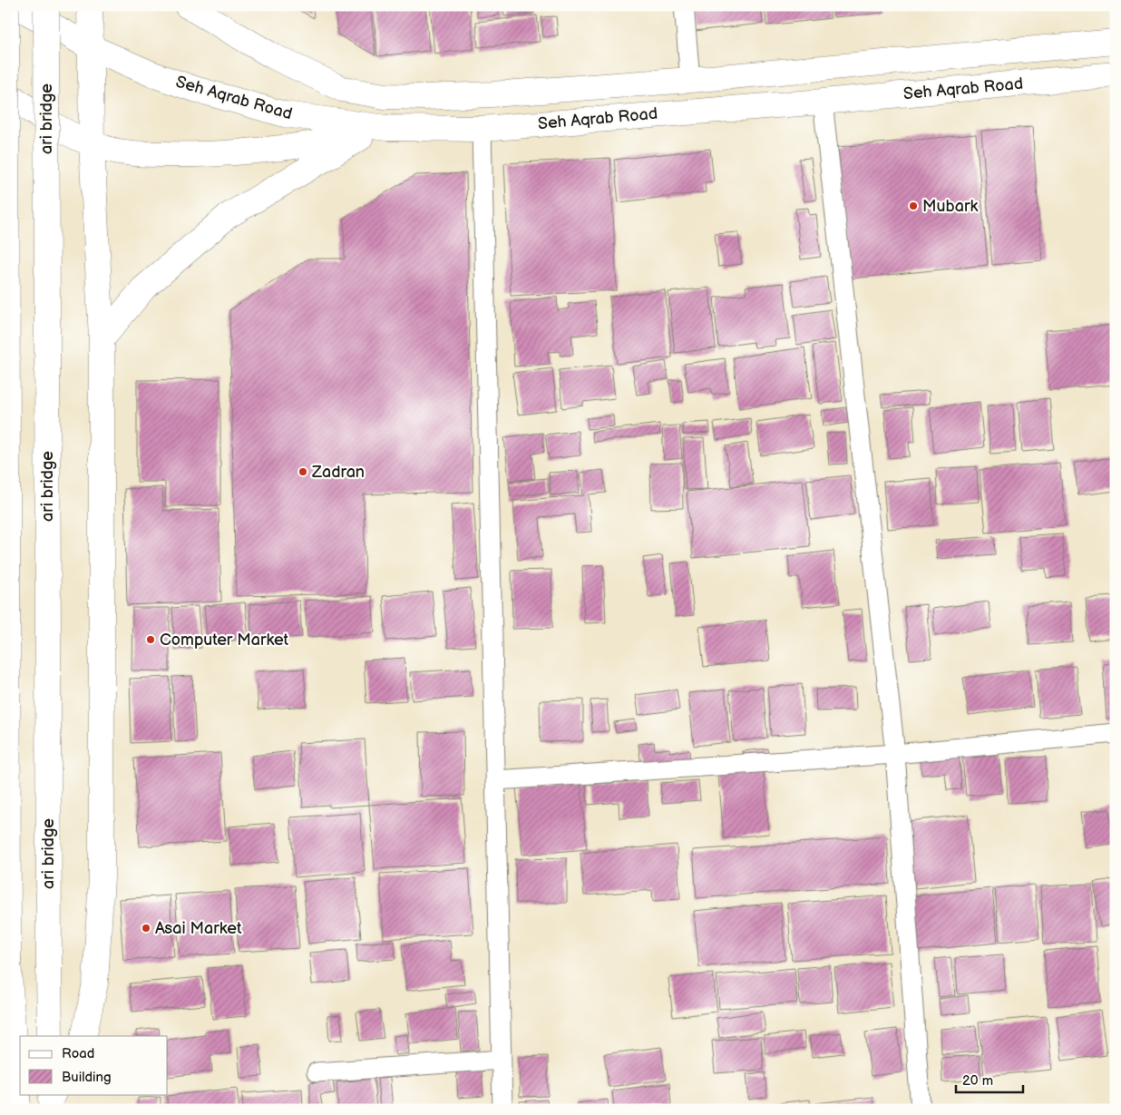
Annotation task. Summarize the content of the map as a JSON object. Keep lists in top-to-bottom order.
{
  "streets": {
    "main road": ["Seh Aqrab Road", "ari bridge"]
  },
  "places": [
    "Mubark",
    "Zadran",
    "Computer Market",
    "Asai Market"
  ],
  "legend": ["Road", "Building"],
  "scale_bar": "20 m"
}
